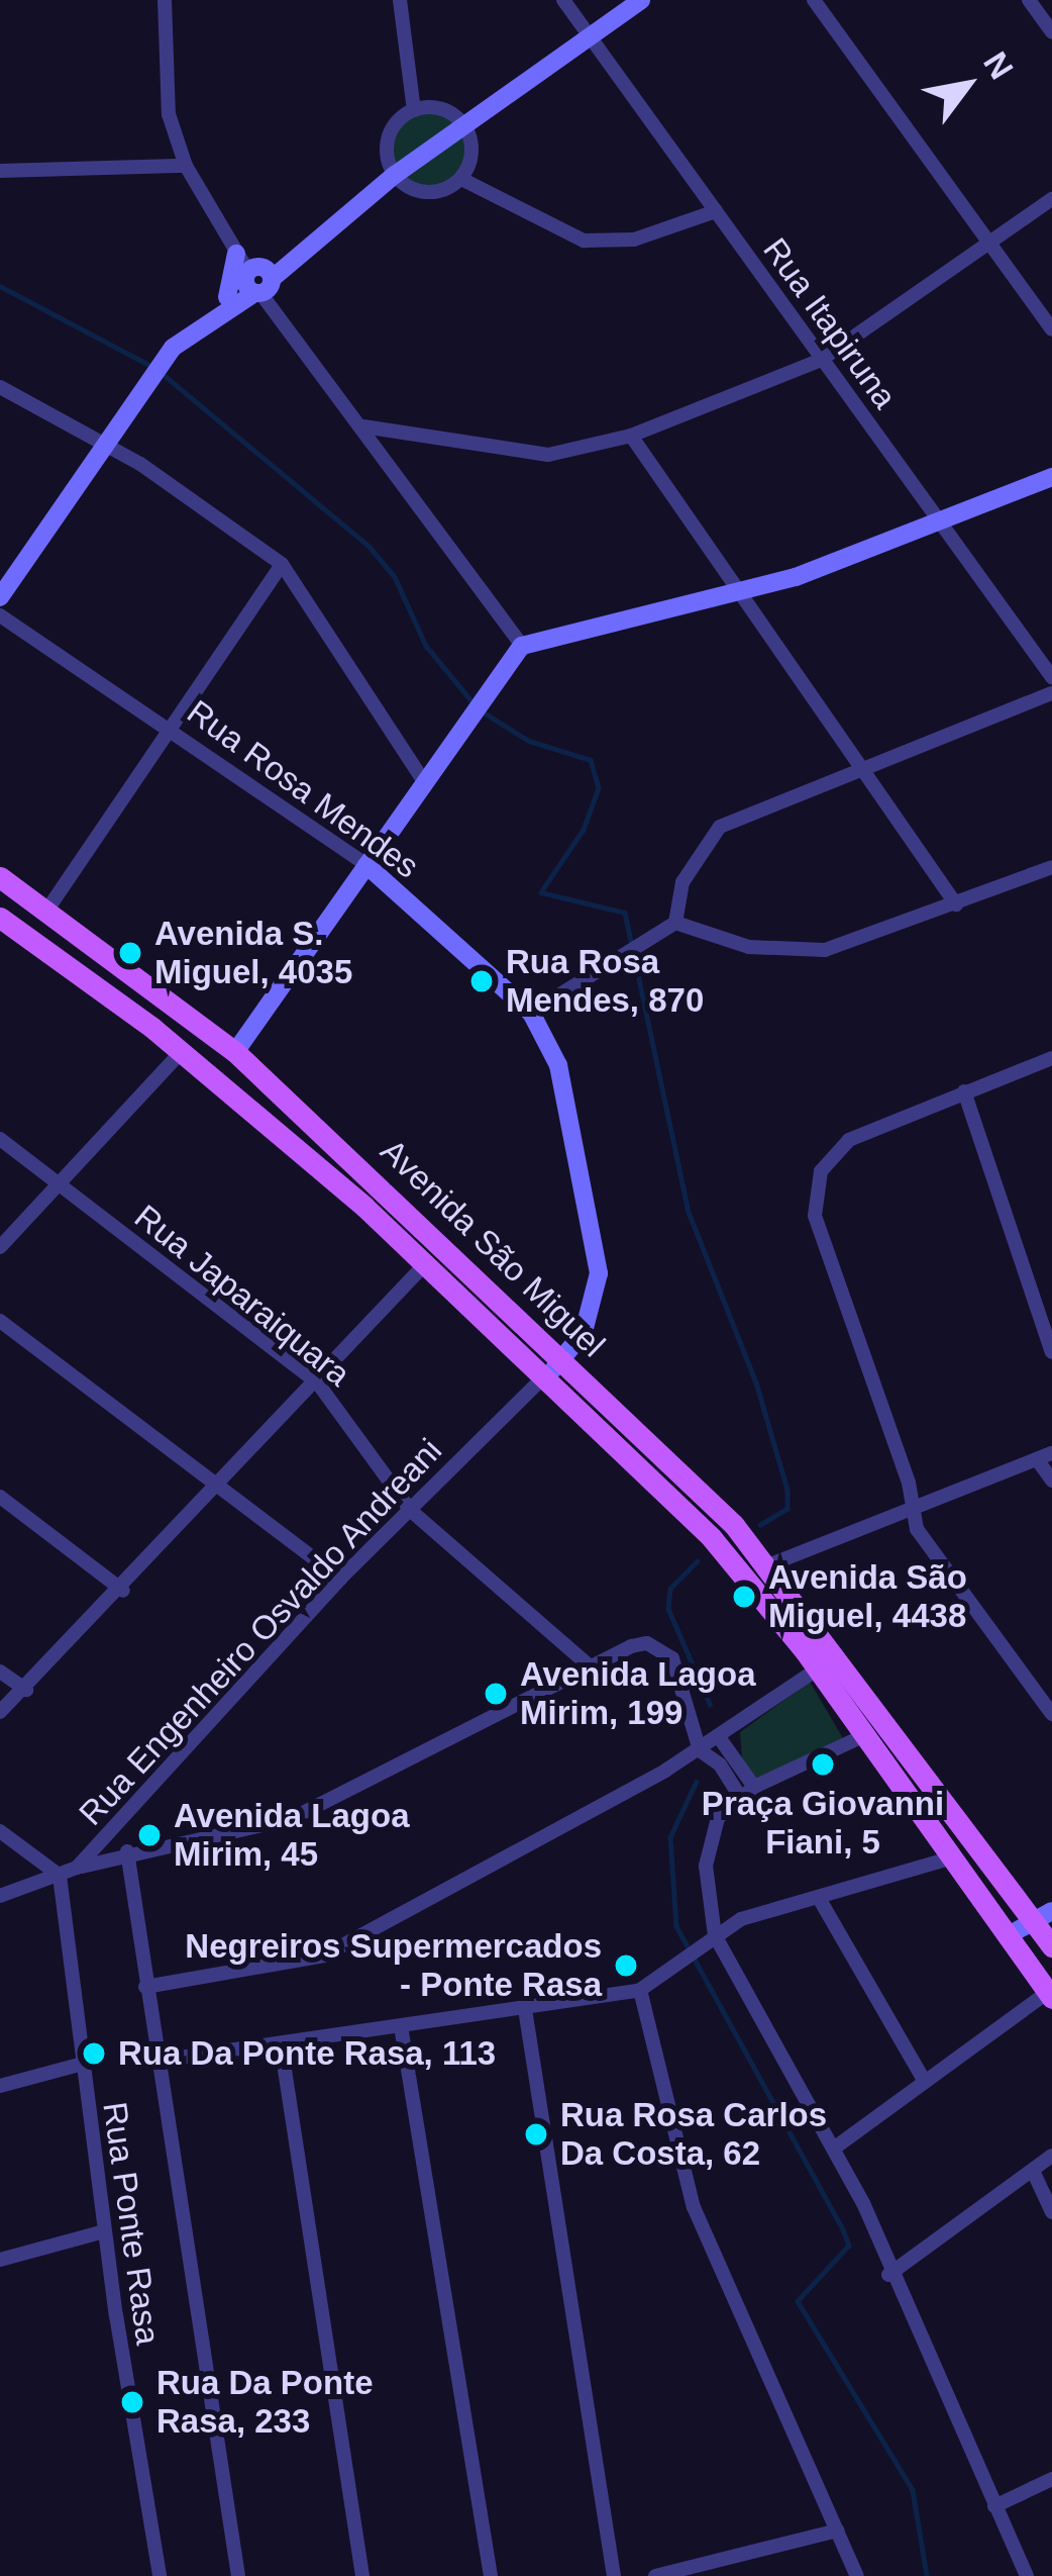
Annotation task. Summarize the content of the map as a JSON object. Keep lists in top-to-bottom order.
{
  "streets": {
    "main road": ["Rua Rosa Mendes", "Avenida São Miguel"],
    "street": [
      "Rua Itapiruna",
      "Rua Japaraiquara",
      "Rua Engenheiro Osvaldo Andreani",
      "Rua Ponte Rasa"
    ]
  },
  "crossings": [
    ["Rua Rosa Mendes", "Avenida São Miguel"],
    ["Rua Rosa Mendes", "Rua Engenheiro Osvaldo Andreani"],
    ["Avenida São Miguel", "Rua Engenheiro Osvaldo Andreani"],
    ["Rua Japaraiquara", "Rua Engenheiro Osvaldo Andreani"],
    ["Rua Engenheiro Osvaldo Andreani", "Rua Ponte Rasa"]
  ],
  "places": [
    "Avenida S. Miguel, 4035",
    "Rua Rosa Mendes, 870",
    "Avenida São Miguel, 4438",
    "Avenida Lagoa Mirim, 199",
    "Praça Giovanni Fiani, 5",
    "Avenida Lagoa Mirim, 45",
    "Negreiros Supermercados - Ponte Rasa",
    "Rua Da Ponte Rasa, 113",
    "Rua Rosa Carlos Da Costa, 62",
    "Rua Da Ponte Rasa, 233"
  ],
  "north": "top right"
}
